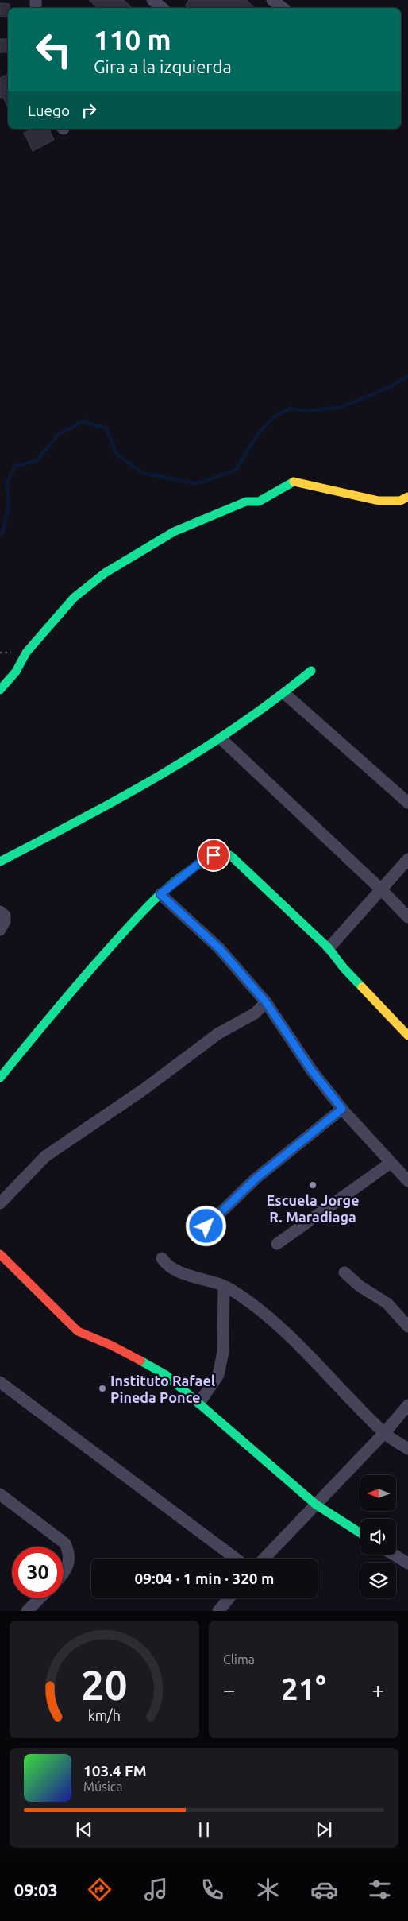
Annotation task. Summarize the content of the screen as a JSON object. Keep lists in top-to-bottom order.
{
  "places": ["Escuela Jorge R. Maradiaga", "Instituto Rafael Pineda Ponce"],
  "north": "left",
  "page": {
    "turn": ["110 m", "Gira a la izquierda"],
    "then": "Luego",
    "limit": "30",
    "trip": "09:04 · 1 min · 320 m",
    "tile": "Clima",
    "heat": ["−", "21°", "+"],
    "song": ["103.4 FM", "Música"],
    "tabs": "09:03",
    "gauge": ["20", "km/h"]
  }
}
